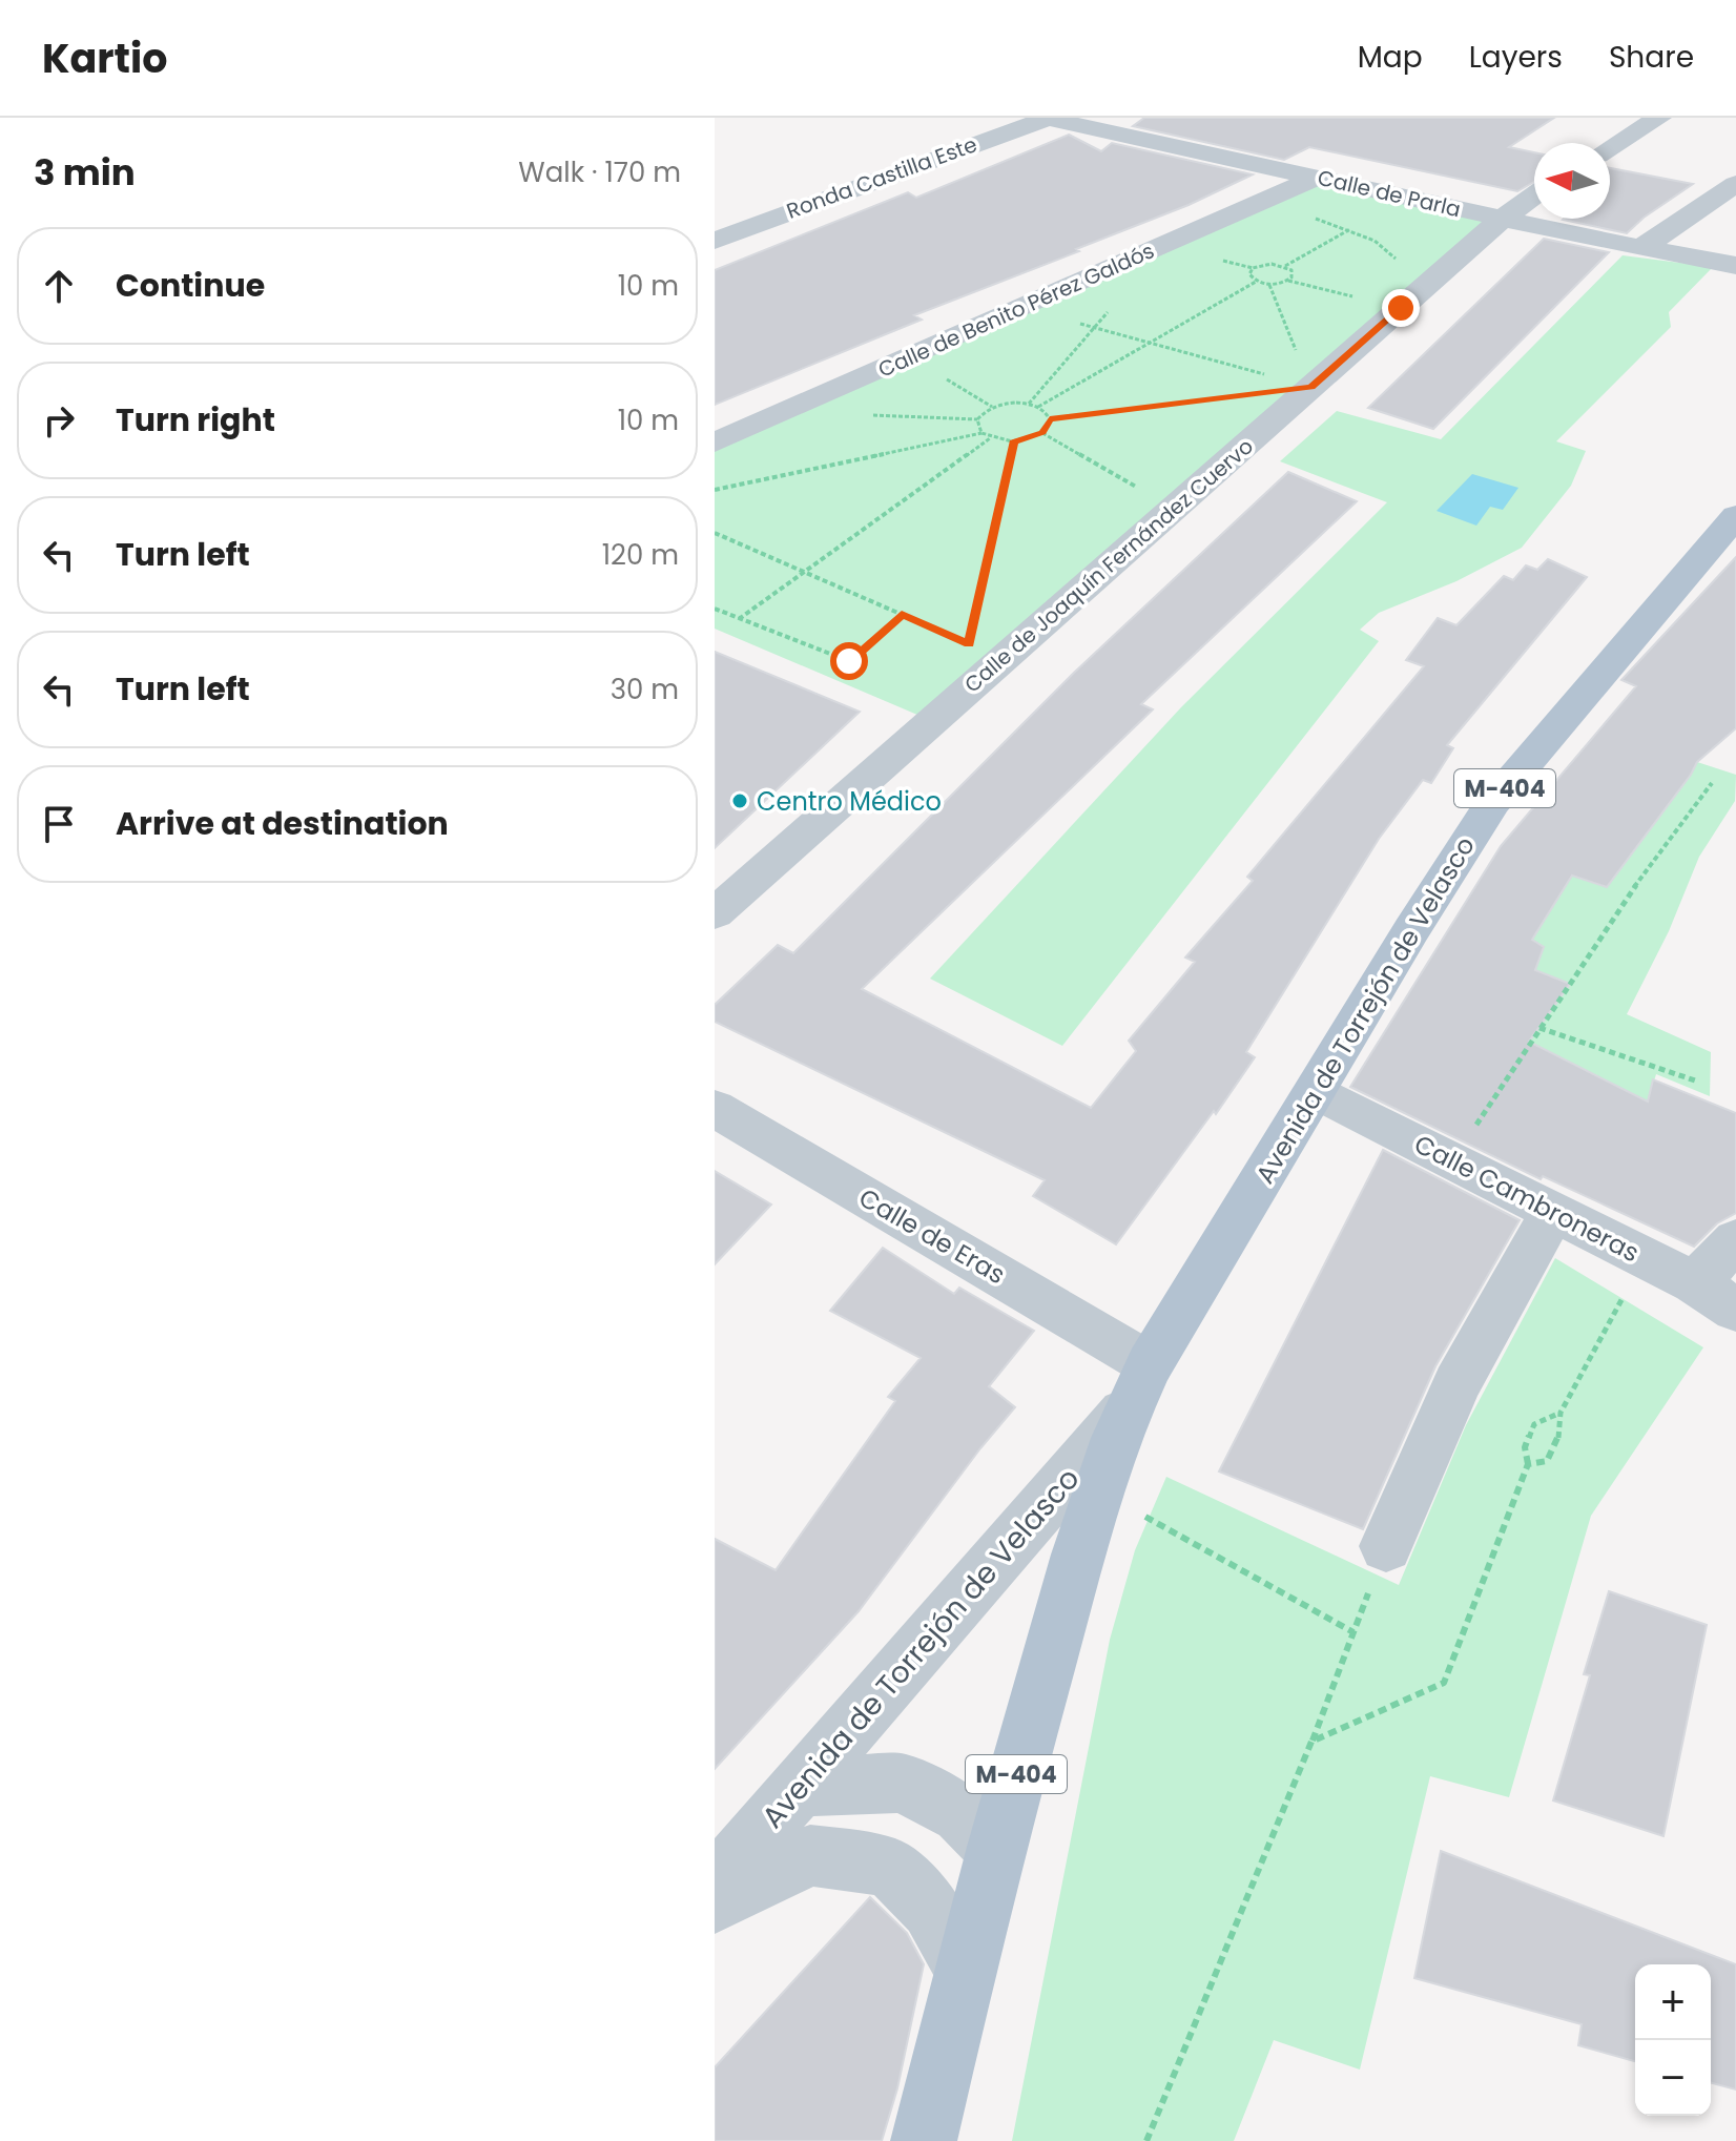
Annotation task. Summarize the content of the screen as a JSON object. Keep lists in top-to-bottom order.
{
  "streets": {
    "main road": ["M-404", "Avenida de Torrejón de Velasco"],
    "street": [
      "Ronda Castilla Este",
      "Calle de Parla",
      "Calle de Benito Pérez Galdós",
      "Calle de Joaquín Fernández Cuervo",
      "Calle Cambroneras",
      "Calle de Eras"
    ]
  },
  "crossings": [
    ["Ronda Castilla Este", "Calle de Parla"],
    ["Calle de Parla", "Calle de Benito Pérez Galdós"],
    ["Calle de Parla", "Calle de Joaquín Fernández Cuervo"],
    ["Avenida de Torrejón de Velasco", "Calle Cambroneras"],
    ["Avenida de Torrejón de Velasco", "Calle de Eras"]
  ],
  "places": ["Centro Médico"],
  "north": "left",
  "page": {
    "header": "Kartio",
    "nav": ["Map", "Layers", "Share"],
    "heading": ["3 min", "Walk · 170 m"],
    "list": [
      ["Continue", "10 m"],
      ["Turn right", "10 m"],
      ["Turn left", "120 m"],
      ["Turn left", "30 m"],
      "Arrive at destination"
    ],
    "map_buttons": ["+", "−"]
  }
}
